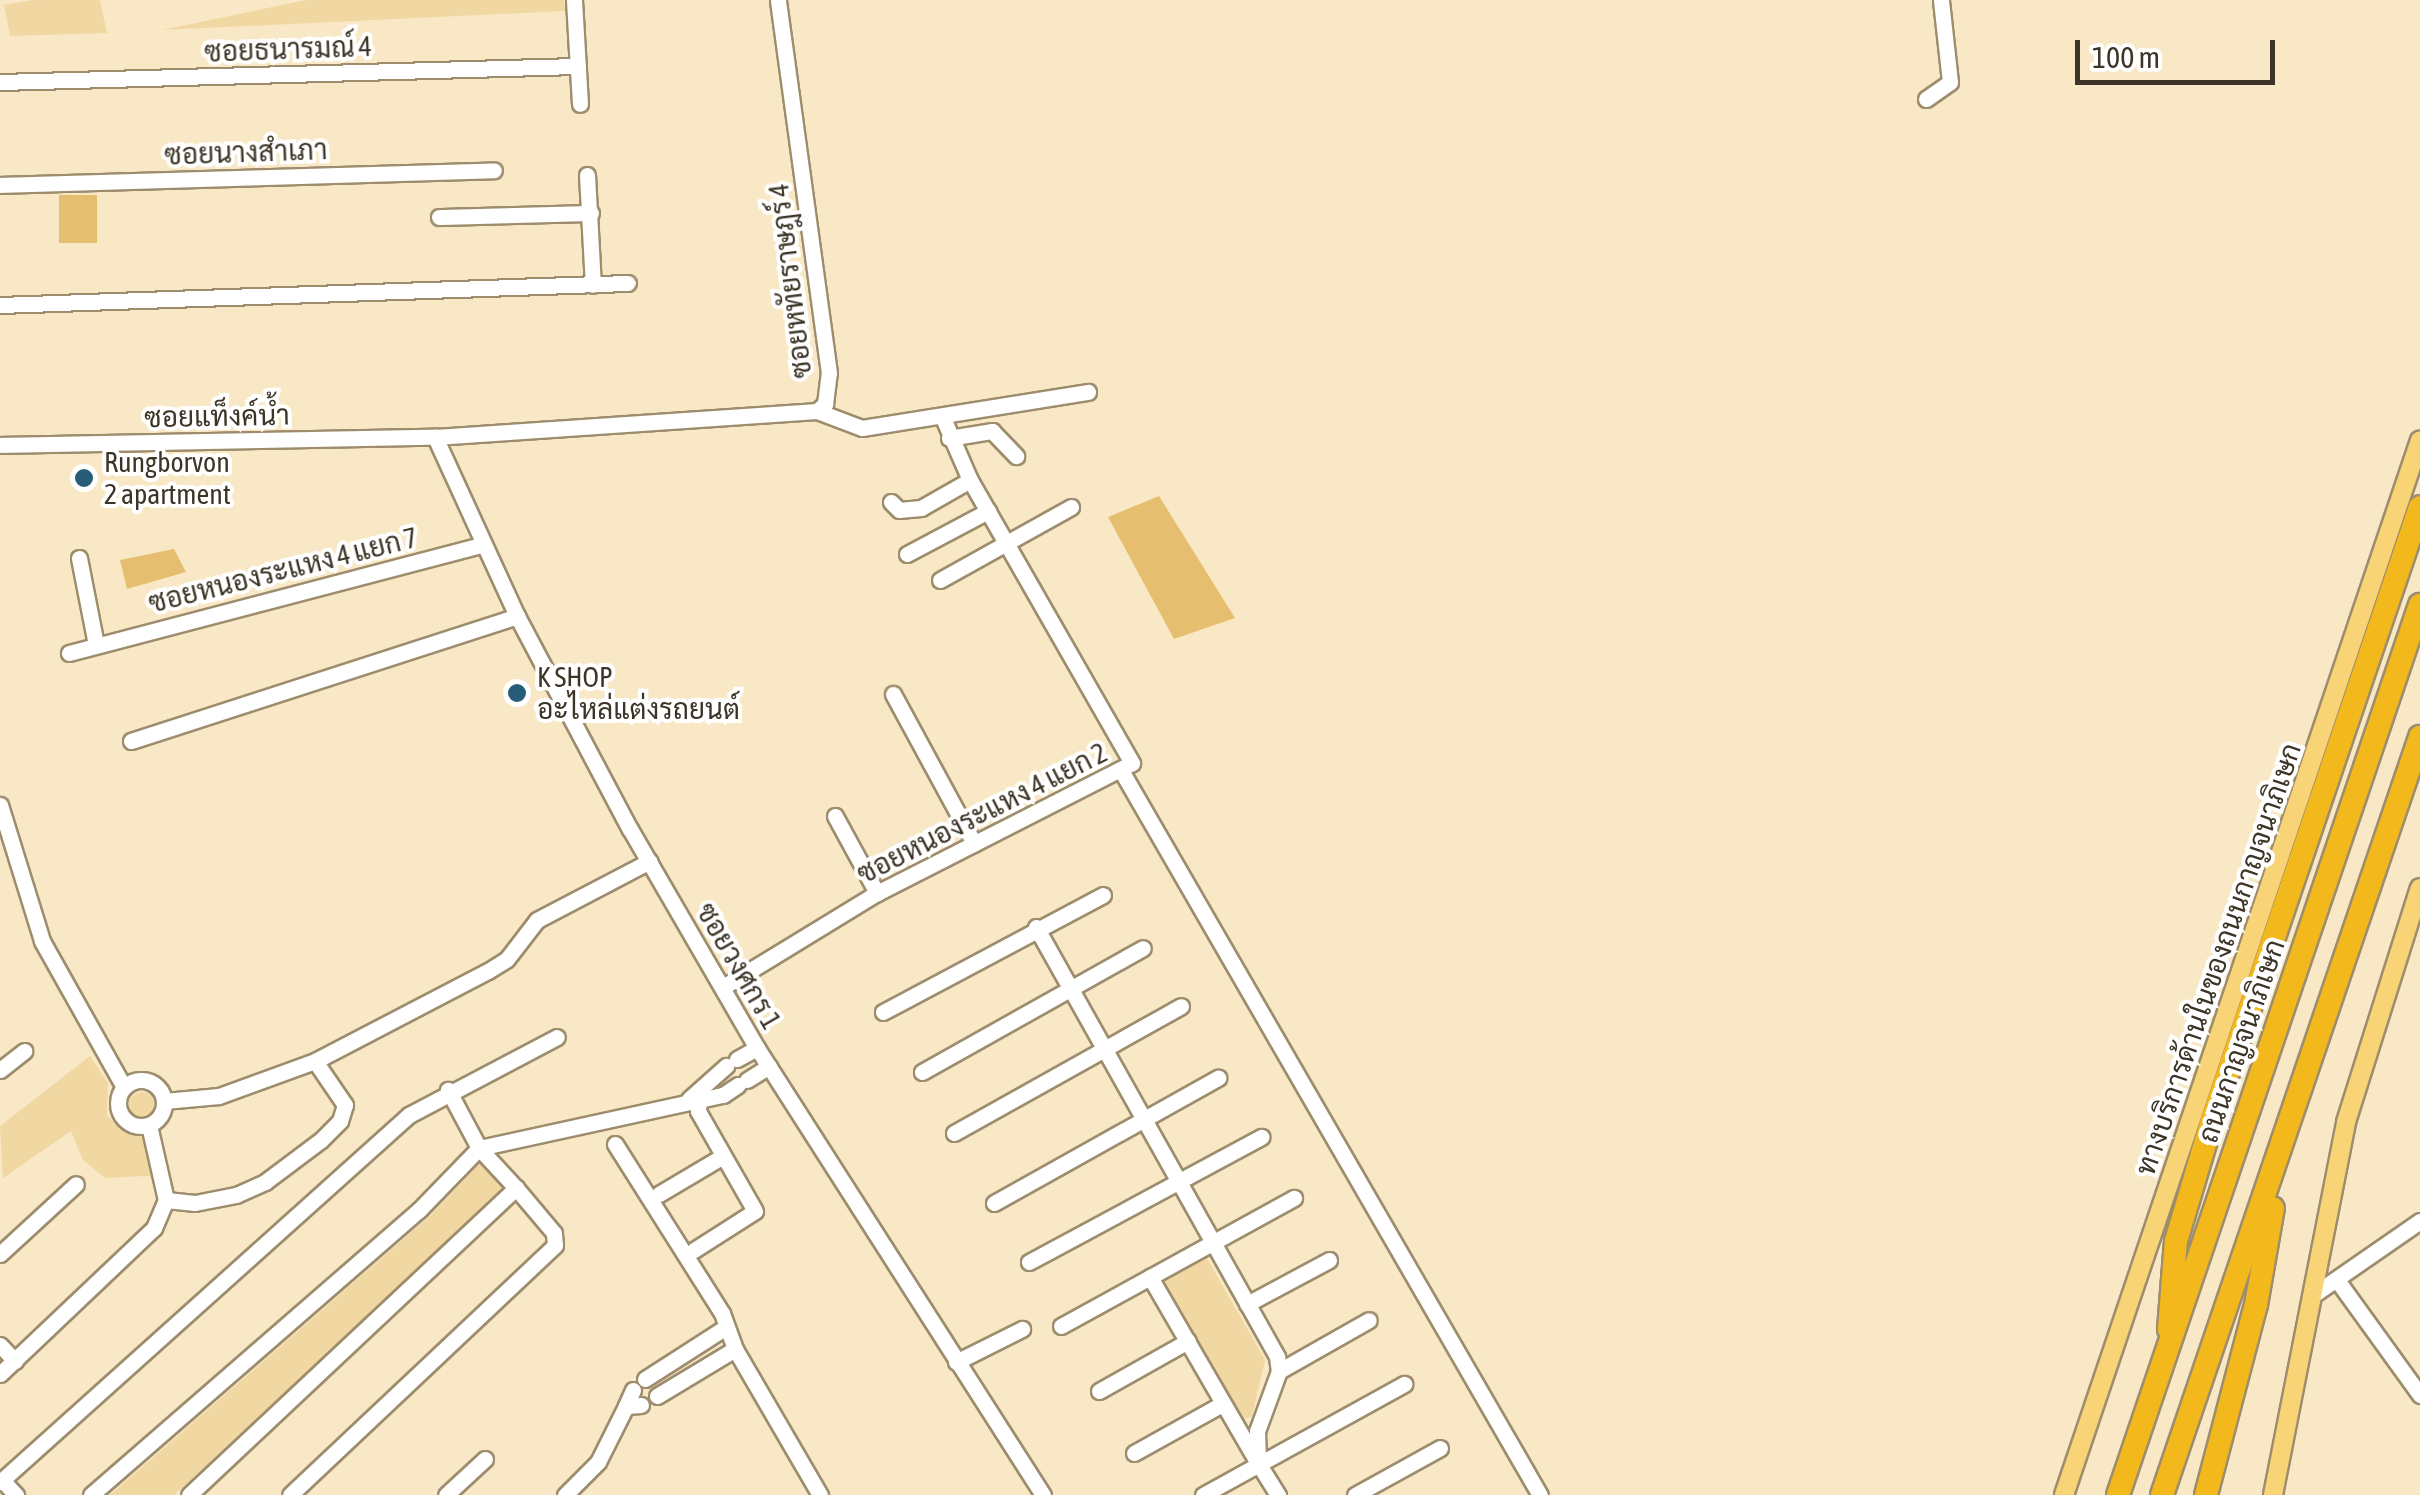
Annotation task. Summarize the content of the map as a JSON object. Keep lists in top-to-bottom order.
{
  "streets": {
    "highway": ["ถนนกาญจนาภิเษก"],
    "main road": ["ทางบริการด้านในของถนนกาญจนาภิเษก"],
    "street": [
      "ซอยธนารมณ์ 4",
      "ซอยนางสำเภา",
      "ซอยหทัยราษฎร์ 4",
      "ซอยแท็งค์น้ำ",
      "ซอยหนองระแหง 4 แยก 7",
      "ซอยหนองระแหง 4 แยก 2",
      "ซอยวงศกร 1"
    ]
  },
  "crossings": [
    ["ซอยหทัยราษฎร์ 4", "ซอยแท็งค์น้ำ"],
    ["ซอยหทัยราษฎร์ 4", "ซอยวงศกร 1"],
    ["ซอยแท็งค์น้ำ", "ซอยวงศกร 1"],
    ["ซอยหนองระแหง 4 แยก 7", "ซอยวงศกร 1"],
    ["ซอยหนองระแหง 4 แยก 2", "ซอยวงศกร 1"]
  ],
  "places": ["Rungborvon 2 apartment", "K SHOP อะไหล่แต่งรถยนต์"],
  "scale_bar": "100 m"
}
